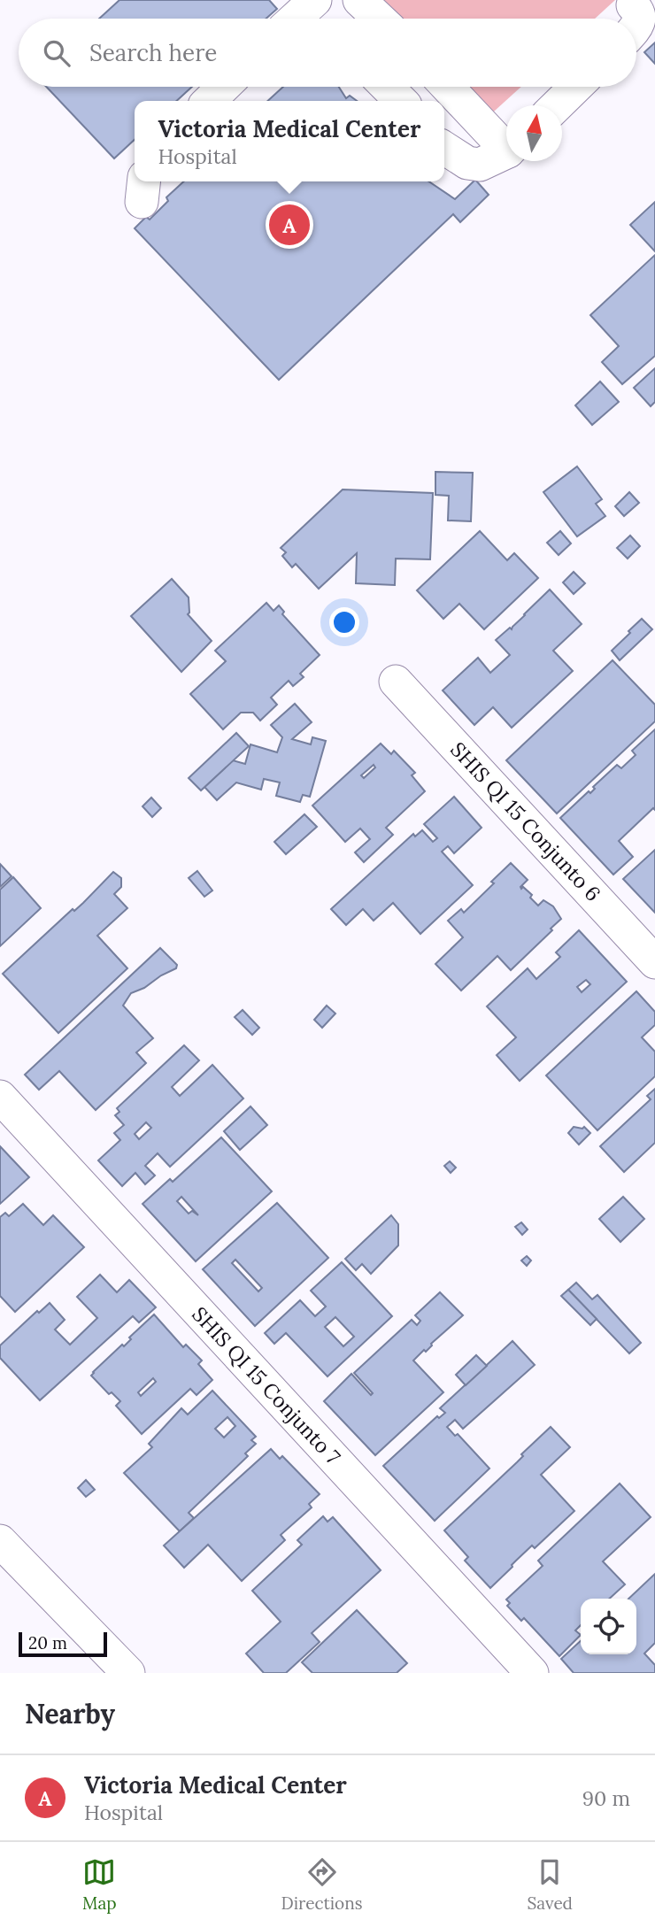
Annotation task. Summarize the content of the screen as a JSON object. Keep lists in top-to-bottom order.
{
  "streets": {
    "street": ["SHIS QI 15 Conjunto 6", "SHIS QI 15 Conjunto 7"]
  },
  "scale_bar": "20 m",
  "north": "top",
  "page": {
    "search": "Search here",
    "popup": ["Victoria Medical Center", "Hospital"],
    "pins": "A",
    "scale": "20 m",
    "heading": "Nearby",
    "list": [
      {
        "mark": "A",
        "name": "Victoria Medical Center",
        "note": "Hospital",
        "value": "90 m"
      }
    ],
    "nav": ["Map", "Directions", "Saved"]
  }
}
